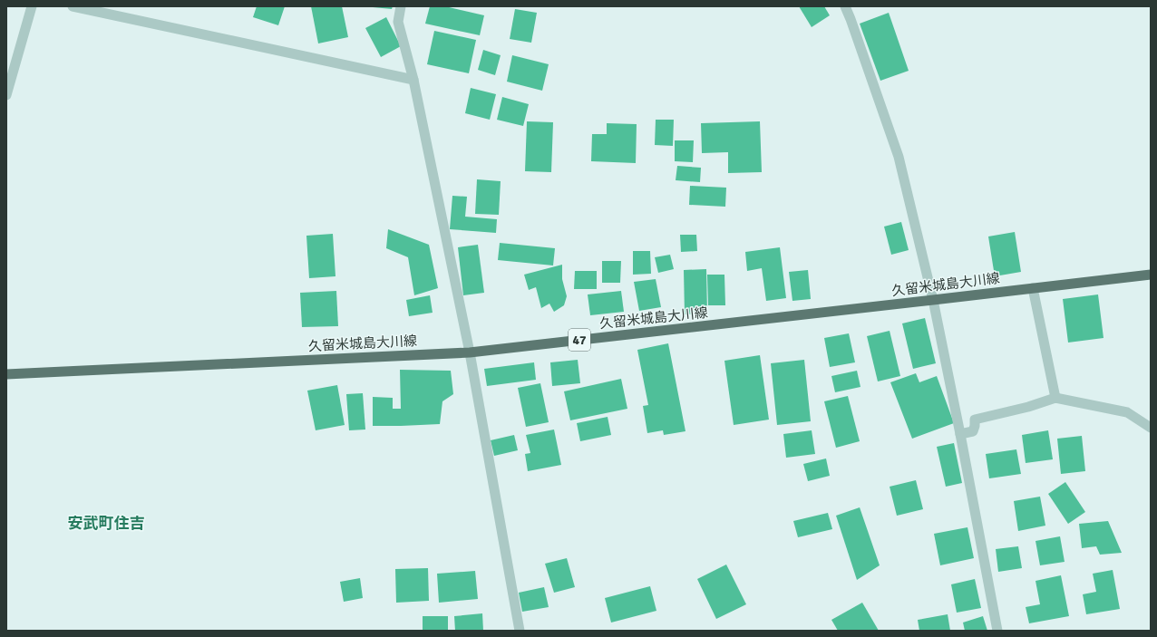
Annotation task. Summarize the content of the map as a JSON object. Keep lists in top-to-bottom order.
{
  "streets": {
    "main road": ["久留米城島大川線", "47"]
  },
  "districts": ["安武町住吉"]
}
